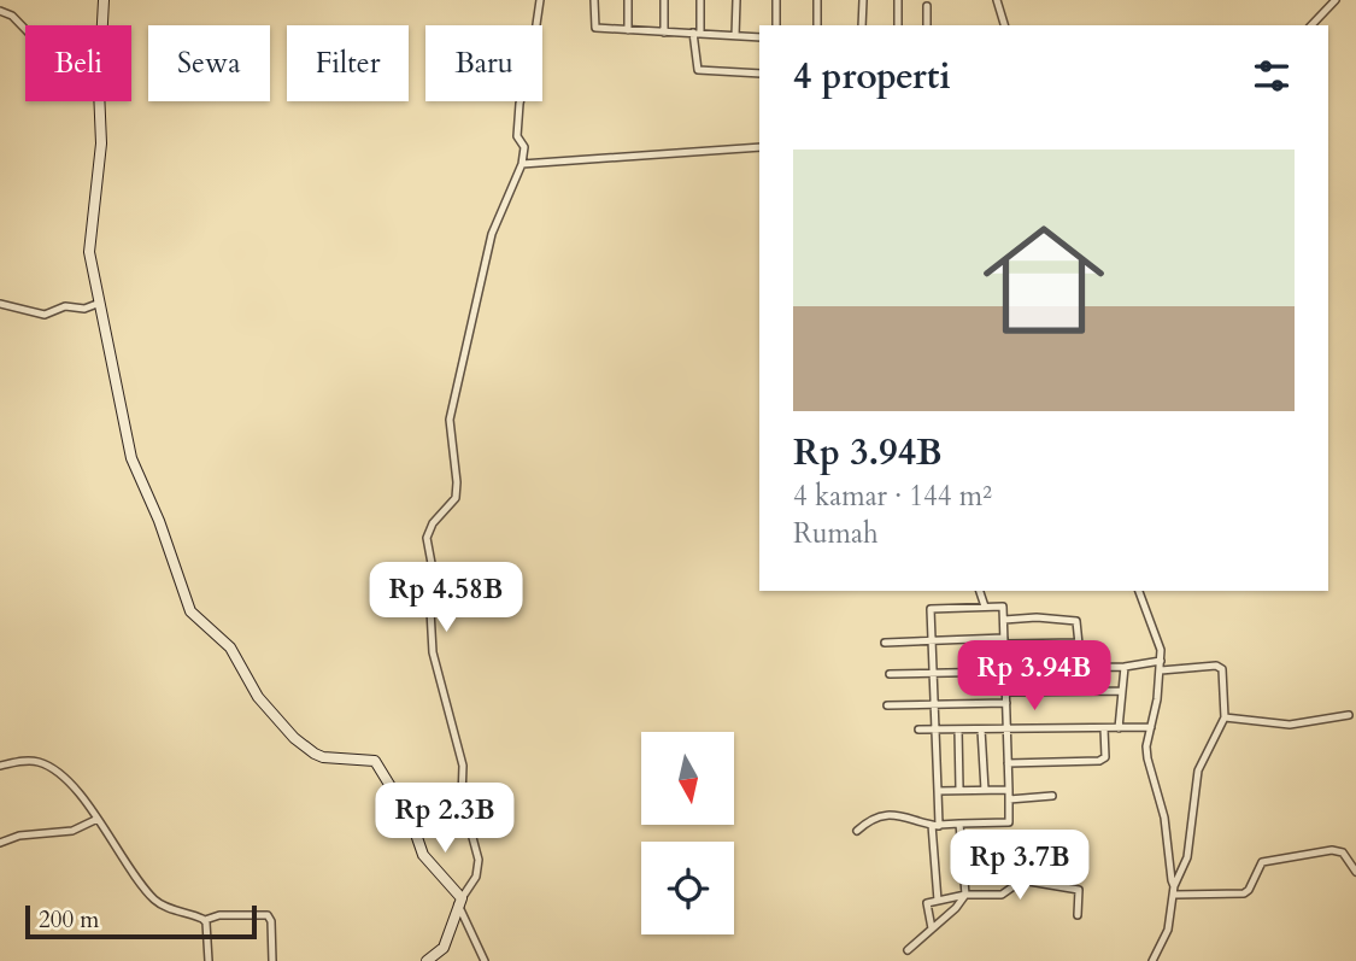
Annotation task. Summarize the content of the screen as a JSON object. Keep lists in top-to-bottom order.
{
  "scale_bar": "200 m",
  "north": "bottom",
  "page": {
    "chip": [
      "Beli",
      "Sewa",
      "Filter",
      "Baru"
    ],
    "heading": "4 properti",
    "list": [
      {
        "name": "Rp 3.94B",
        "note": "4 kamar · 144 m² · Rumah"
      }
    ],
    "price": [
      "Rp 4.58B",
      "Rp 3.94B",
      "Rp 2.3B",
      "Rp 3.7B"
    ],
    "scale": "200 m"
  }
}
